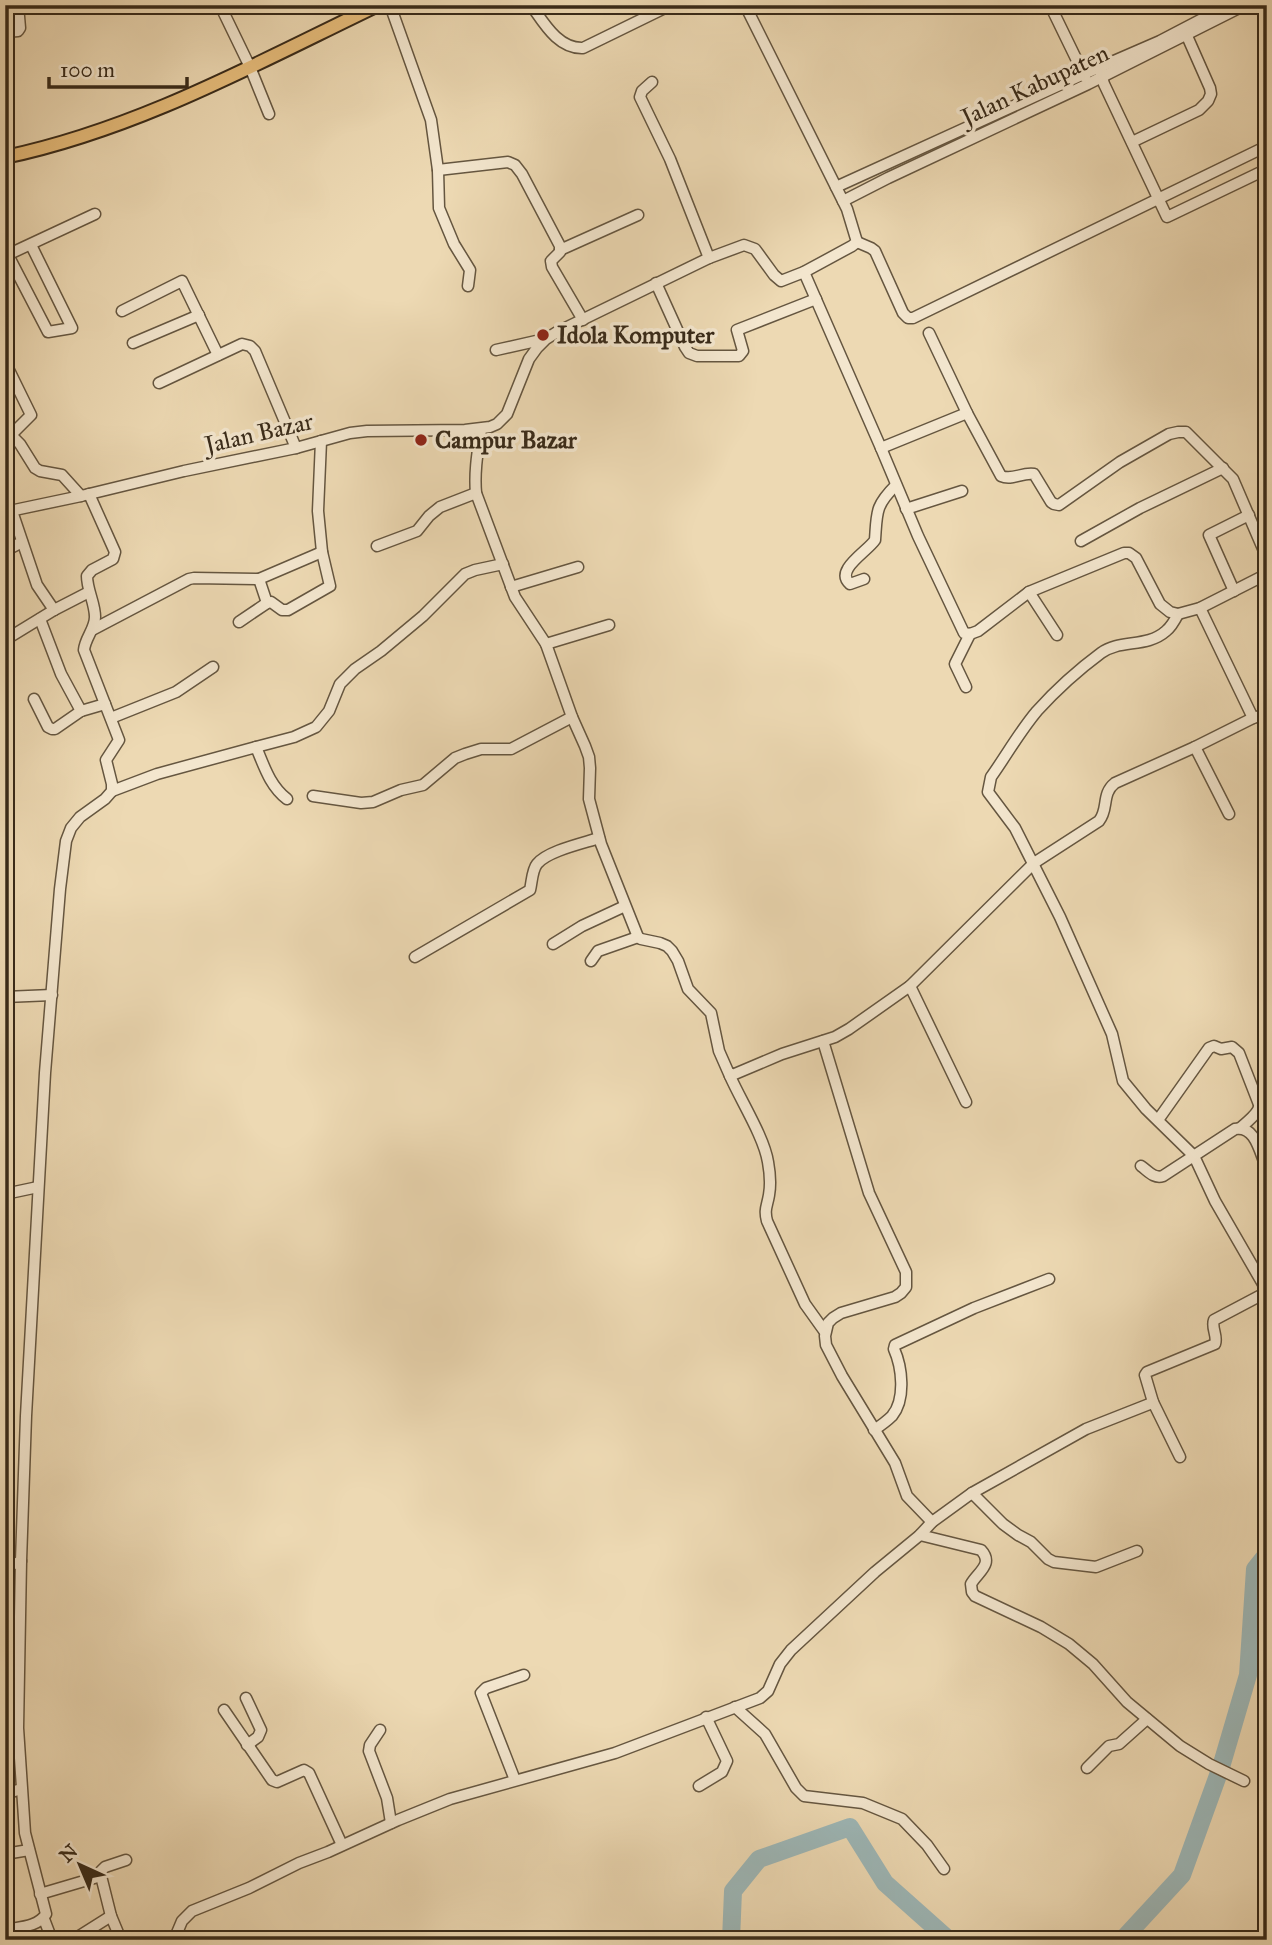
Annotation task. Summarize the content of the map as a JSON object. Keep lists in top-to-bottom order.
{
  "streets": {
    "street": ["Jalan Kabupaten", "Jalan Bazar"]
  },
  "places": ["Idola Komputer", "Campur Bazar"],
  "scale_bar": "100 m",
  "north": "top left"
}
